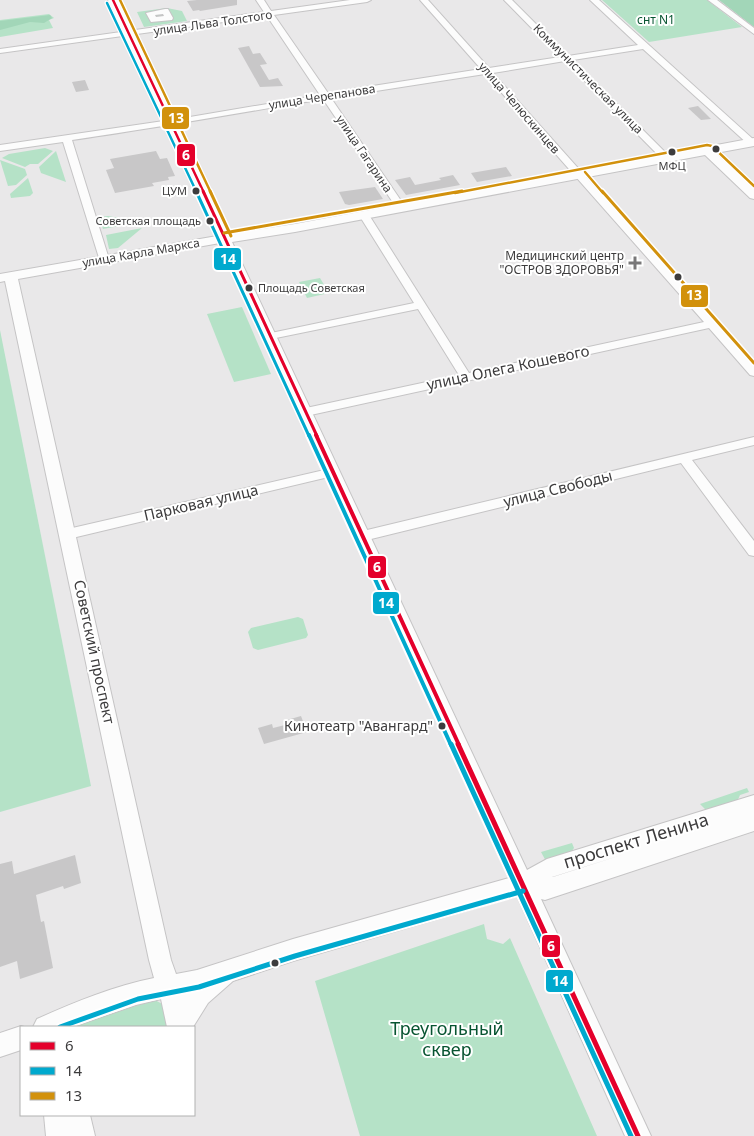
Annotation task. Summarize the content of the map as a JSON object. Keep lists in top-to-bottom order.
{
  "streets": {
    "main road": ["улица Карла Маркса", "Советский проспект", "проспект Ленина"],
    "street": [
      "улица Льва Толстого",
      "Коммунистическая улица",
      "улица Черепанова",
      "улица Челюскинцев",
      "улица Гагарина",
      "улица Олега Кошевого",
      "улица Свободы",
      "Парковая улица"
    ]
  },
  "crossings": [
    ["улица Льва Толстого", "улица Гагарина"],
    ["Коммунистическая улица", "улица Черепанова"],
    ["Коммунистическая улица", "улица Карла Маркса"],
    ["улица Черепанова", "улица Челюскинцев"],
    ["улица Черепанова", "улица Гагарина"],
    ["улица Челюскинцев", "улица Карла Маркса"],
    ["улица Челюскинцев", "улица Олега Кошевого"],
    ["улица Гагарина", "улица Карла Маркса"],
    ["улица Карла Маркса", "Советский проспект"],
    ["Парковая улица", "Советский проспект"],
    ["Советский проспект", "проспект Ленина"]
  ],
  "parks": ["снт N1", "Треугольный сквер"],
  "places": {
    "other": [
      "МФЦ",
      "ЦУМ",
      "Советская площадь",
      "Площадь Советская",
      "Кинотеатр \"Авангард\""
    ],
    "health": ["Медицинский центр \"ОСТРОВ ЗДОРОВЬЯ\""]
  },
  "lines": ["transit line 6", "transit line 13", "transit line 14"],
  "legend": ["6", "14", "13"]
}
